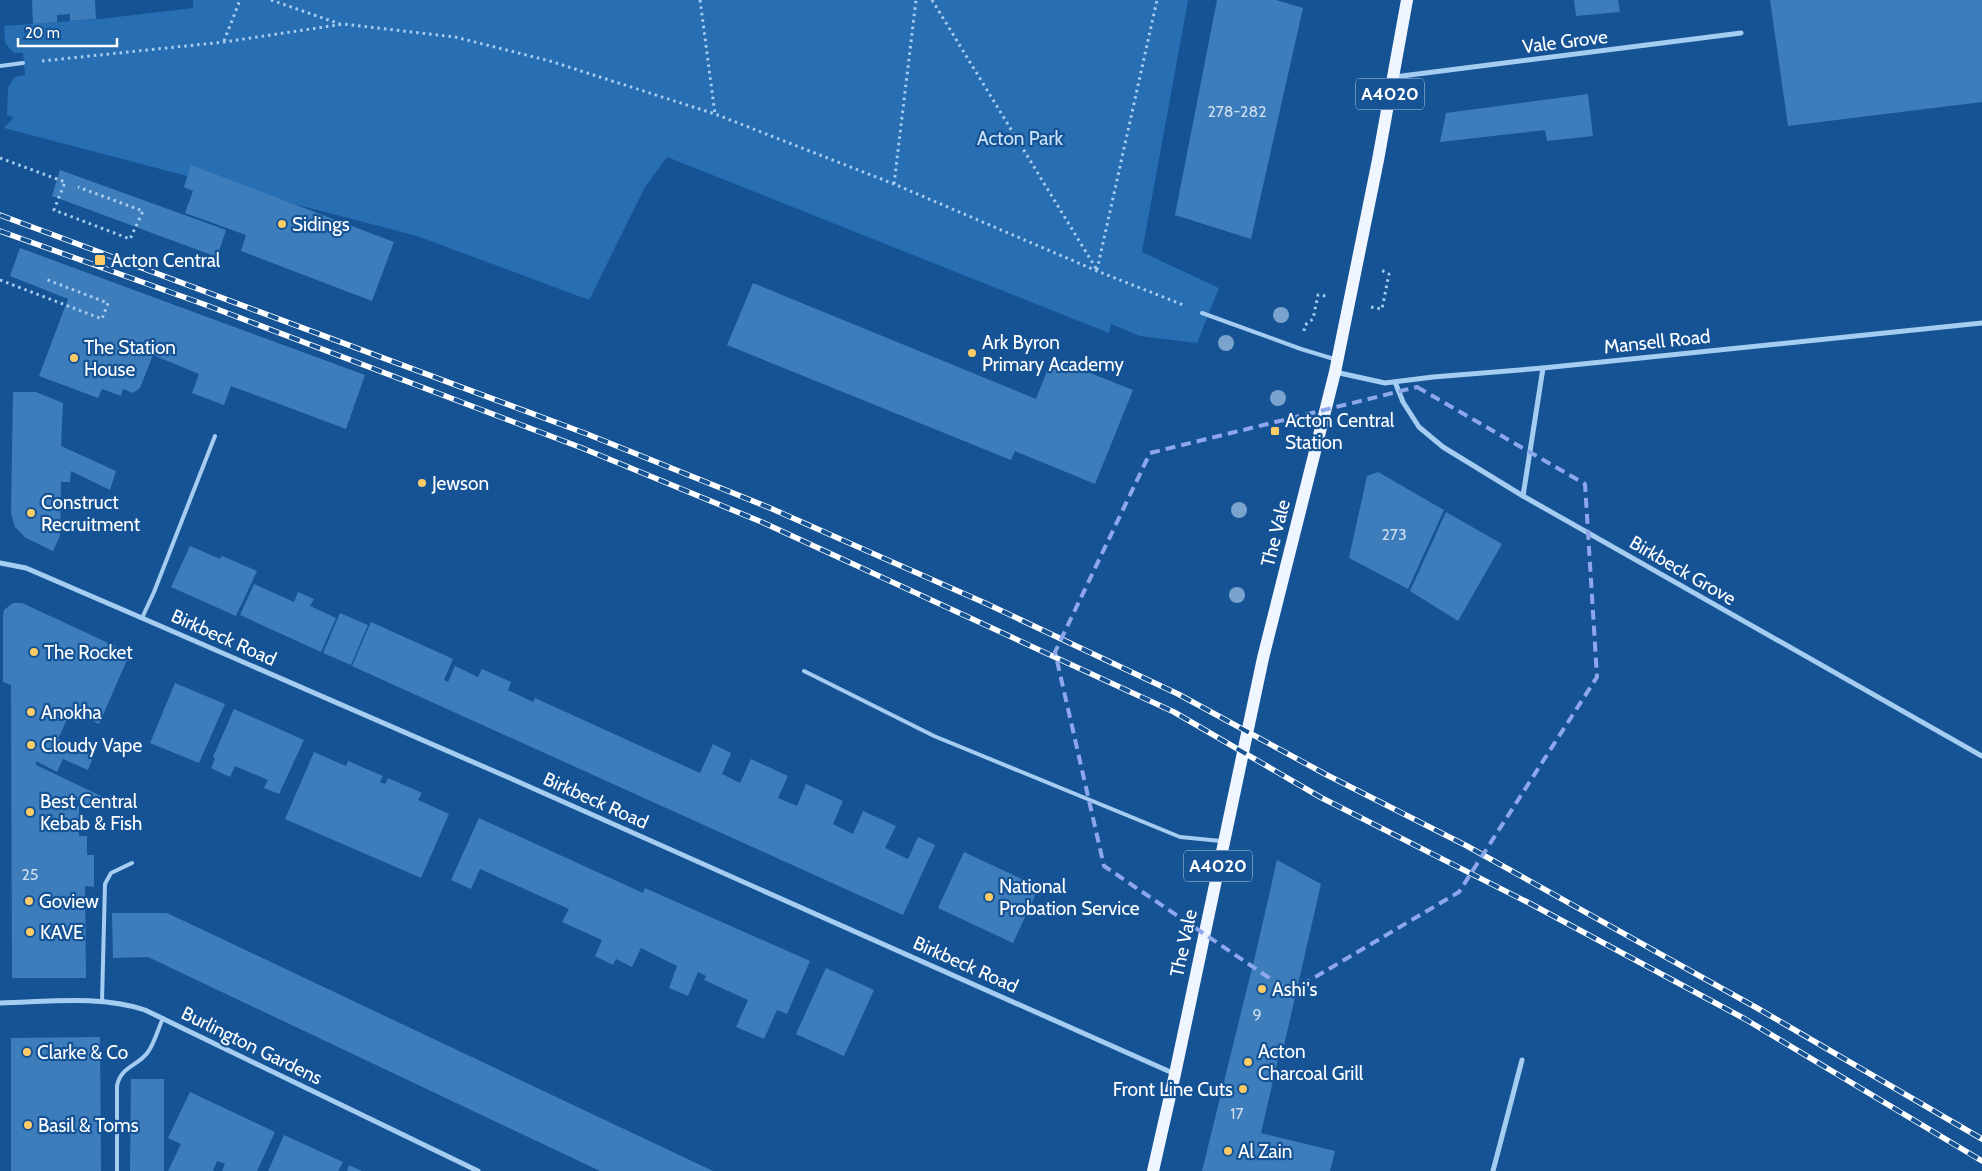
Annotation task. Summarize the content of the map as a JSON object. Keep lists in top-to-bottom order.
{
  "streets": {
    "main road": ["A4020", "The Vale"],
    "street": [
      "Vale Grove",
      "Mansell Road",
      "Birkbeck Grove",
      "Birkbeck Road",
      "Burlington Gardens"
    ]
  },
  "crossings": [
    ["Vale Grove", "The Vale"],
    ["A4020", "The Vale"],
    ["A4020", "Birkbeck Road"],
    ["Mansell Road", "The Vale"],
    ["Mansell Road", "Birkbeck Grove"],
    ["The Vale", "Birkbeck Road"]
  ],
  "parks": ["Acton Park"],
  "places": {
    "other": [
      "Sidings",
      "Ark Byron Primary Academy",
      "The Station House",
      "Jewson",
      "Construct Recruitment",
      "The Rocket",
      "Anokha",
      "Cloudy Vape",
      "Best Central Kebab & Fish",
      "National Probation Service",
      "Goview",
      "KAVE",
      "Ashi's",
      "Clarke & Co",
      "Acton Charcoal Grill",
      "Front Line Cuts",
      "Basil & Toms",
      "Al Zain"
    ],
    "transit": ["Acton Central", "Acton Central Station"]
  },
  "house_numbers": [
    "278-282",
    "273",
    "25",
    "9",
    "17"
  ],
  "scale_bar": "20 m"
}
